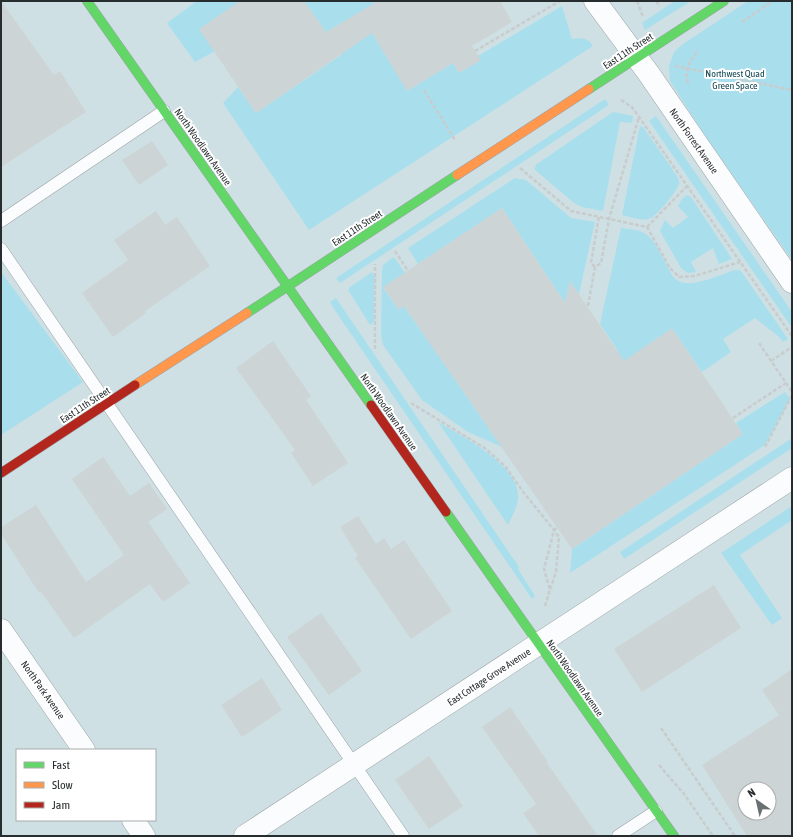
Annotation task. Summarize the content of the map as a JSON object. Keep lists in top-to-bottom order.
{
  "streets": {
    "street": [
      "East 11th Street",
      "North Forrest Avenue",
      "North Woodlawn Avenue",
      "East Cottage Grove Avenue",
      "North Park Avenue"
    ]
  },
  "crossings": [
    ["East 11th Street", "North Forrest Avenue"],
    ["East 11th Street", "North Woodlawn Avenue"],
    ["North Woodlawn Avenue", "East Cottage Grove Avenue"]
  ],
  "parks": ["Northwest Quad Green Space"],
  "legend": ["Fast", "Slow", "Jam"],
  "north": "top left"
}
